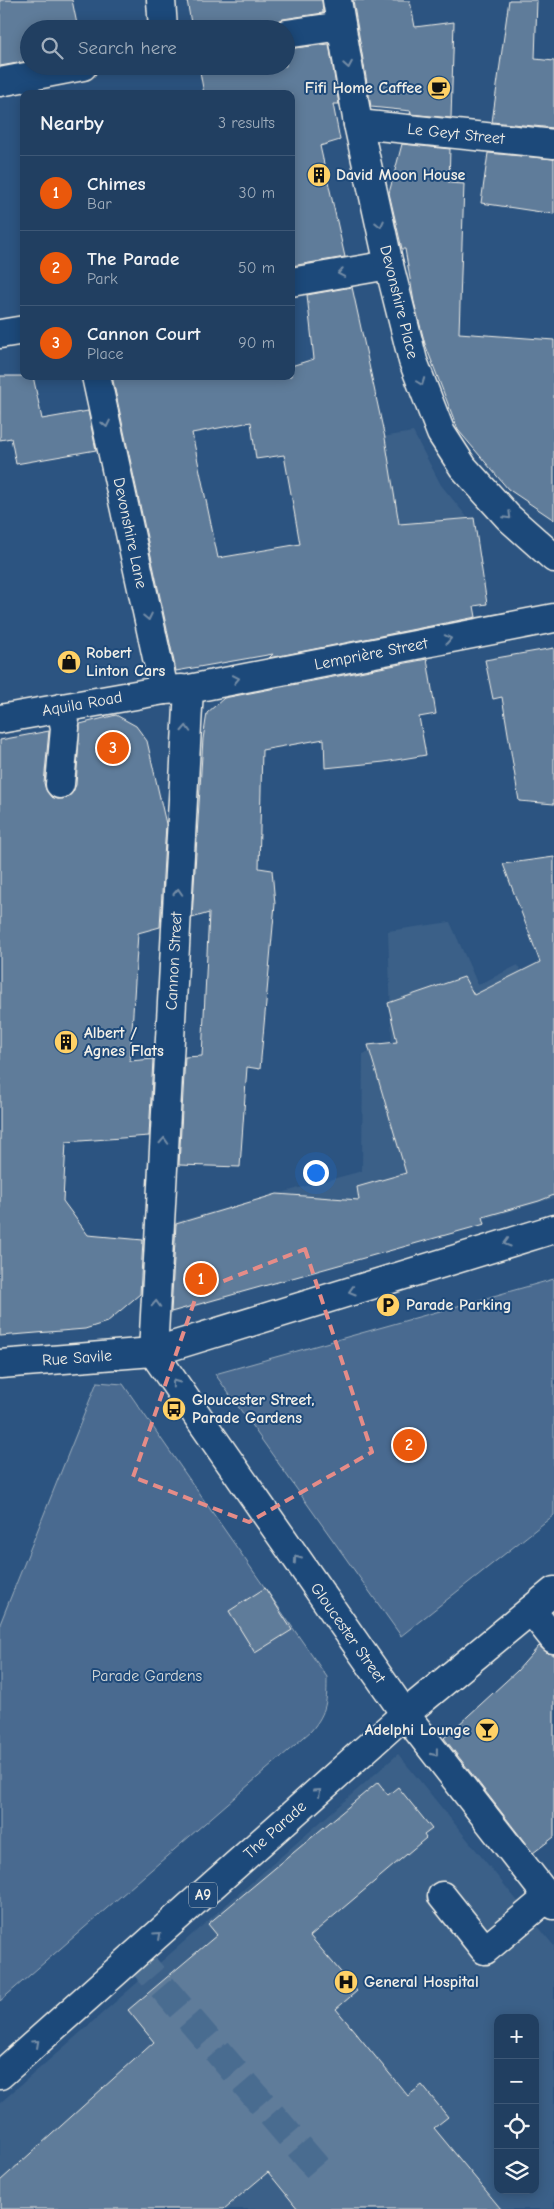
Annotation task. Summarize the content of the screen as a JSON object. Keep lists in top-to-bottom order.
{
  "streets": {
    "main road": [
      "Le Geyt Street",
      "Devonshire Place",
      "Devonshire Lane",
      "Lemprière Street",
      "Aquila Road",
      "Cannon Street",
      "Rue Savile",
      "Gloucester Street",
      "The Parade",
      "A9"
    ]
  },
  "crossings": [
    ["Le Geyt Street", "Devonshire Place"],
    ["Devonshire Lane", "Lemprière Street"],
    ["Devonshire Lane", "Aquila Road"],
    ["Devonshire Lane", "Cannon Street"],
    ["Lemprière Street", "Aquila Road"],
    ["Lemprière Street", "Cannon Street"],
    ["Aquila Road", "Cannon Street"],
    ["Cannon Street", "Rue Savile"],
    ["Cannon Street", "Gloucester Street"],
    ["Rue Savile", "Gloucester Street"],
    ["Gloucester Street", "The Parade"]
  ],
  "one_way": [
    "Devonshire Place",
    "Devonshire Lane",
    "Lemprière Street",
    "Cannon Street",
    "The Parade"
  ],
  "parks": ["Parade Gardens"],
  "places": {
    "cafe": ["Fifi Home Caffee"],
    "building": ["David Moon House", "Albert / Agnes Flats"],
    "shop": ["Robert Linton Cars"],
    "parking": ["Parade Parking"],
    "bus stop": ["Gloucester Street, Parade Gardens"],
    "bar": ["Adelphi Lounge"],
    "hospital": ["General Hospital"]
  },
  "page": {
    "search": "Search here",
    "heading": ["Nearby", "3 results"],
    "list": [
      {
        "mark": "1",
        "name": "Chimes",
        "note": "Bar",
        "value": "30 m"
      },
      {
        "mark": "2",
        "name": "The Parade",
        "note": "Park",
        "value": "50 m"
      },
      {
        "mark": "3",
        "name": "Cannon Court",
        "note": "Place",
        "value": "90 m"
      }
    ],
    "pins": ["3", "1", "2"],
    "map_buttons": ["+", "−"]
  }
}
